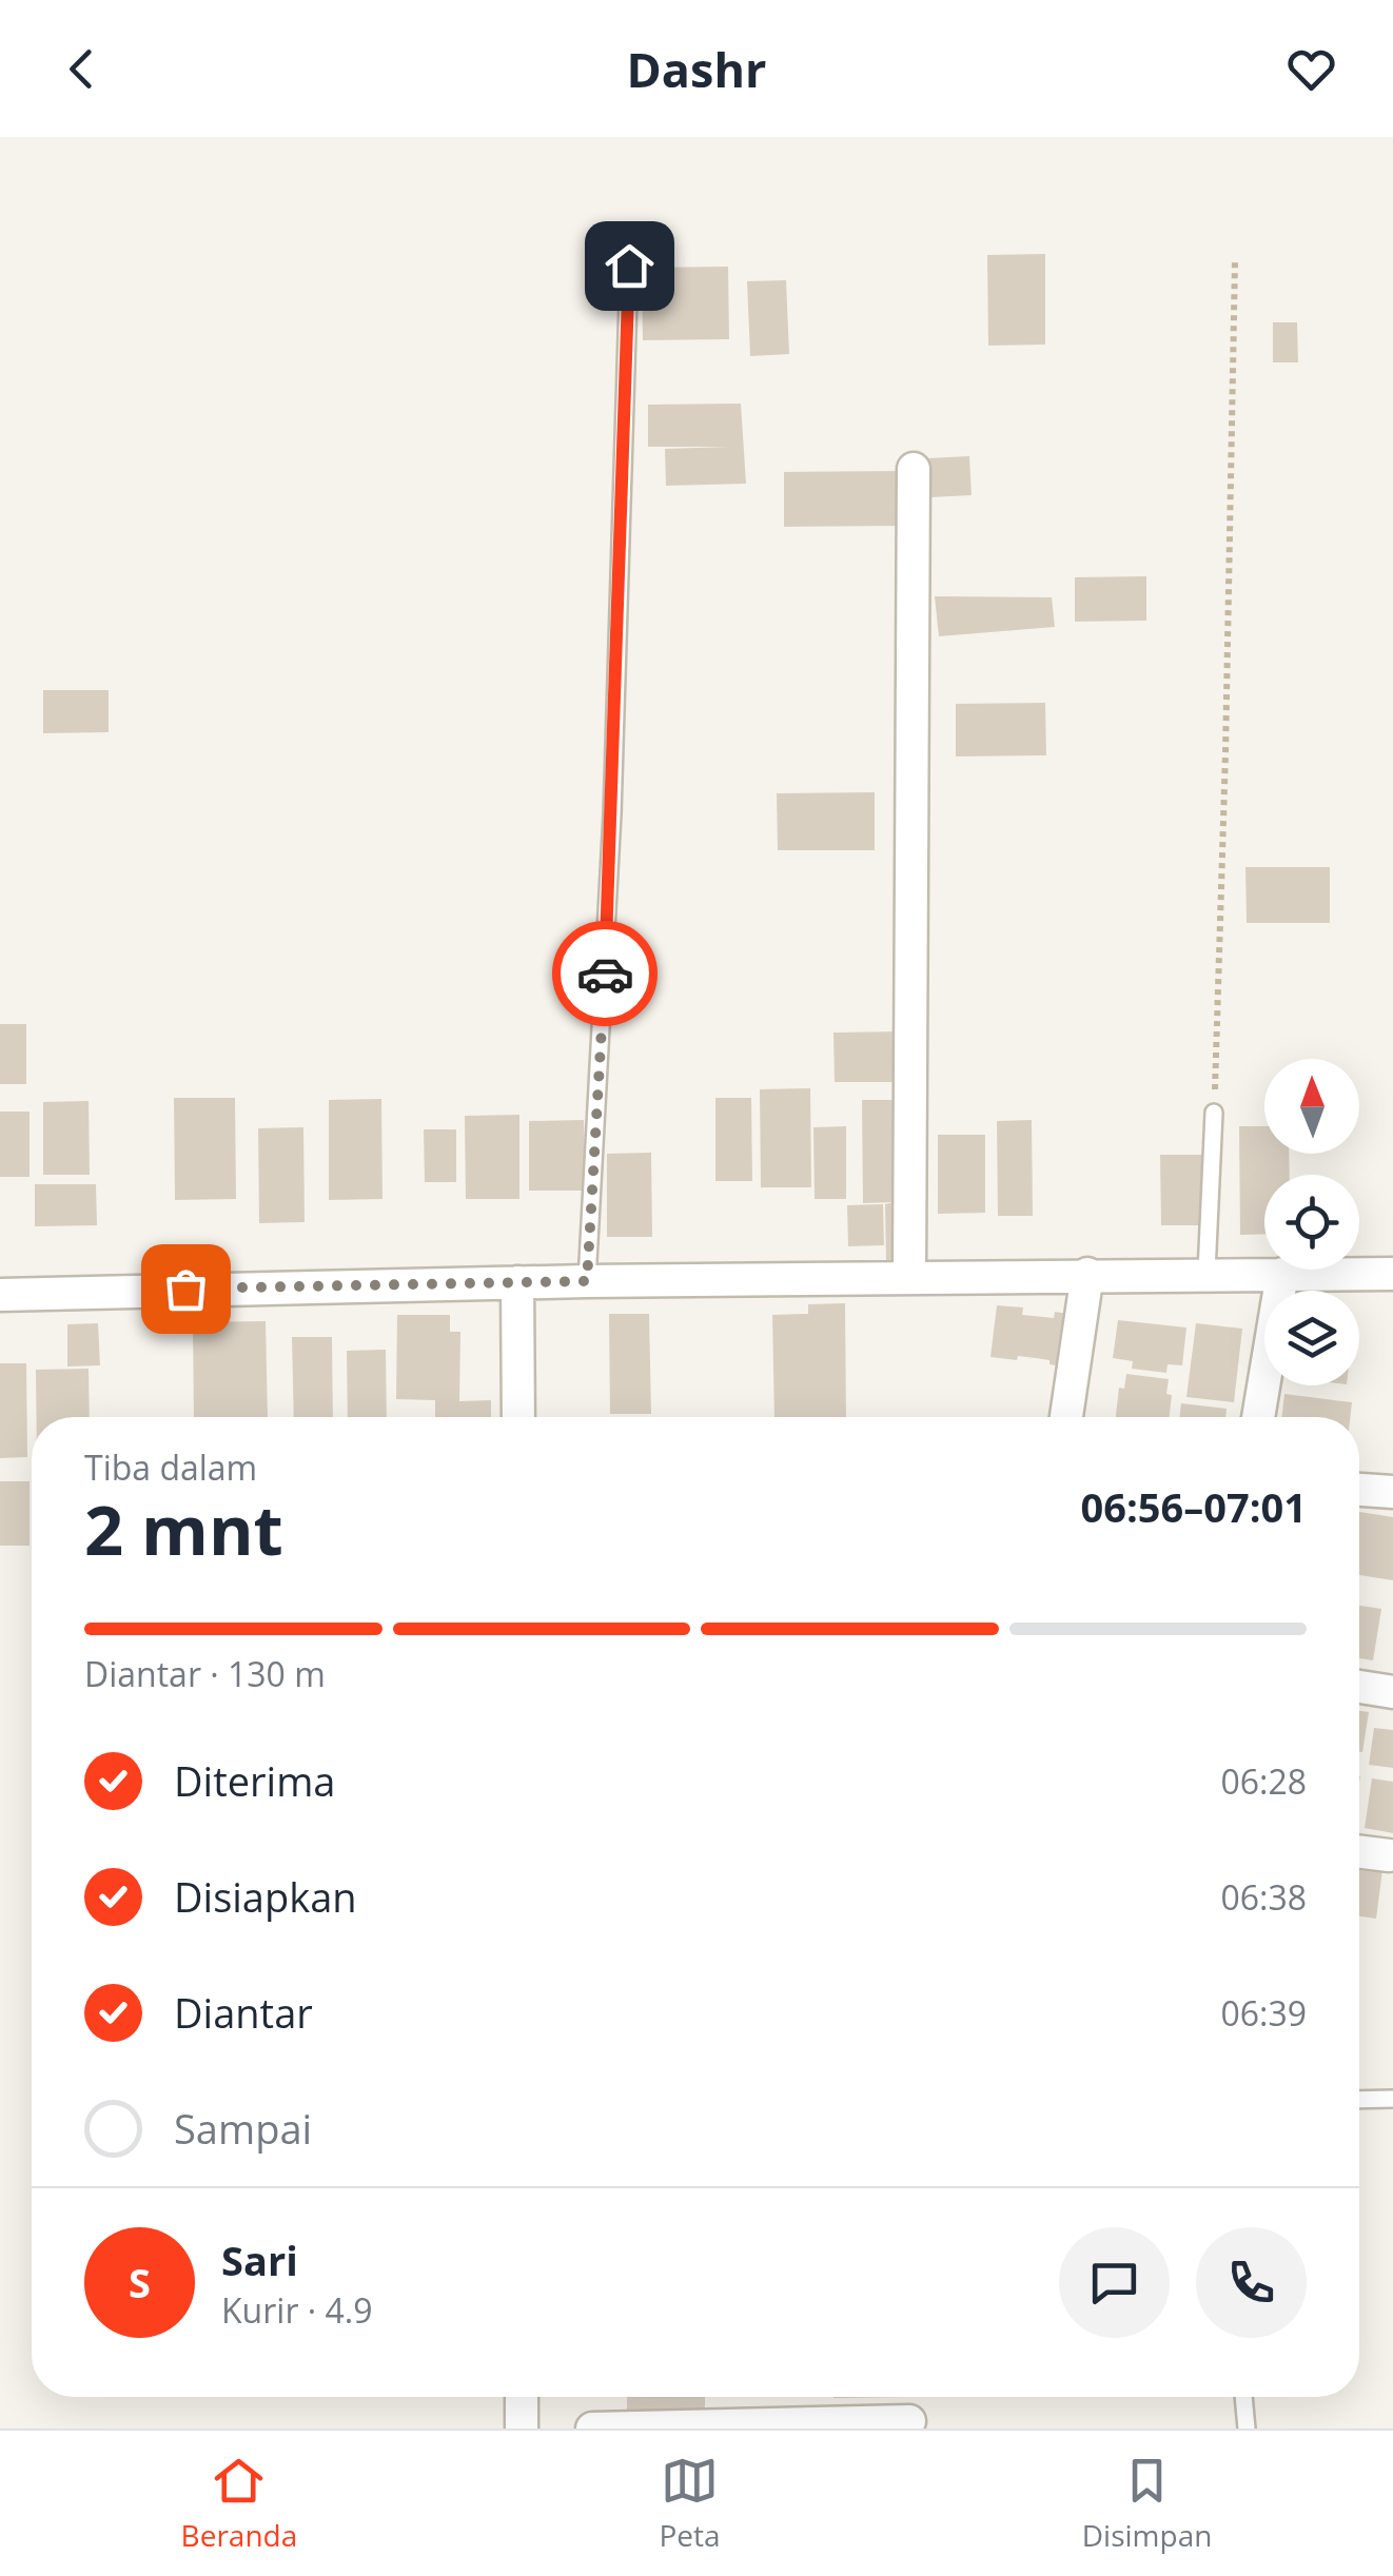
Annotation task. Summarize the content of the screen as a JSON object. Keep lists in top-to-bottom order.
{
  "north": "top",
  "page": {
    "header": "Dashr",
    "heading": ["2 mnt", "Tiba dalam", "06:56–07:01"],
    "panel": ["Sari", "Kurir · 4.9"],
    "bar": "Diantar · 130 m",
    "list": [
      ["Diterima", "06:28"],
      ["Disiapkan", "06:38"],
      ["Diantar", "06:39"],
      "Sampai"
    ],
    "round": "S",
    "tabs": ["Beranda", "Peta", "Disimpan"]
  }
}
